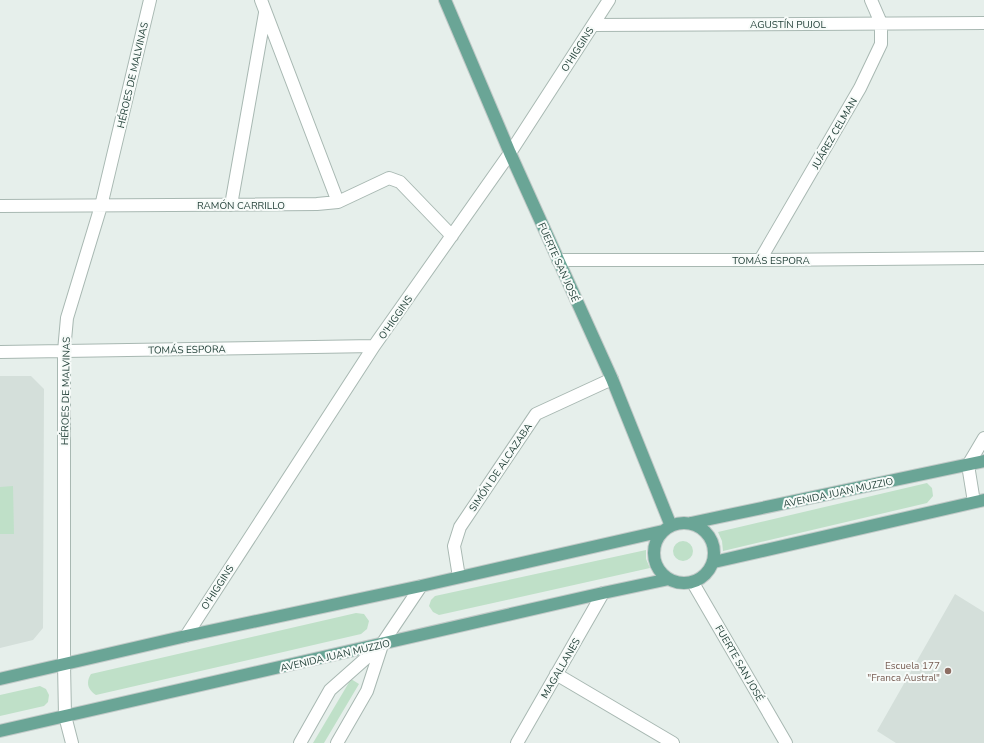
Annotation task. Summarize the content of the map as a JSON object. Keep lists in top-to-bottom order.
{
  "streets": {
    "main road": ["FUERTE SAN JOSÉ", "AVENIDA JUAN MUZZIO"],
    "street": [
      "AGUSTÍN PUJOL",
      "O'HIGGINS",
      "HÉROES DE MALVINAS",
      "JUÁREZ CELMAN",
      "RAMÓN CARRILLO",
      "TOMÁS ESPORA",
      "SIMÓN DE ALCAZABA",
      "MAGALLANES"
    ]
  },
  "crossings": [
    ["AGUSTÍN PUJOL", "O'HIGGINS"],
    ["AGUSTÍN PUJOL", "JUÁREZ CELMAN"],
    ["O'HIGGINS", "RAMÓN CARRILLO"],
    ["O'HIGGINS", "TOMÁS ESPORA"],
    ["O'HIGGINS", "FUERTE SAN JOSÉ"],
    ["HÉROES DE MALVINAS", "RAMÓN CARRILLO"],
    ["HÉROES DE MALVINAS", "TOMÁS ESPORA"],
    ["HÉROES DE MALVINAS", "AVENIDA JUAN MUZZIO"],
    ["JUÁREZ CELMAN", "TOMÁS ESPORA"],
    ["TOMÁS ESPORA", "FUERTE SAN JOSÉ"],
    ["FUERTE SAN JOSÉ", "SIMÓN DE ALCAZABA"],
    ["FUERTE SAN JOSÉ", "AVENIDA JUAN MUZZIO"],
    ["AVENIDA JUAN MUZZIO", "MAGALLANES"]
  ],
  "places": ["Escuela 177 \"Franca Austral\""]
}
